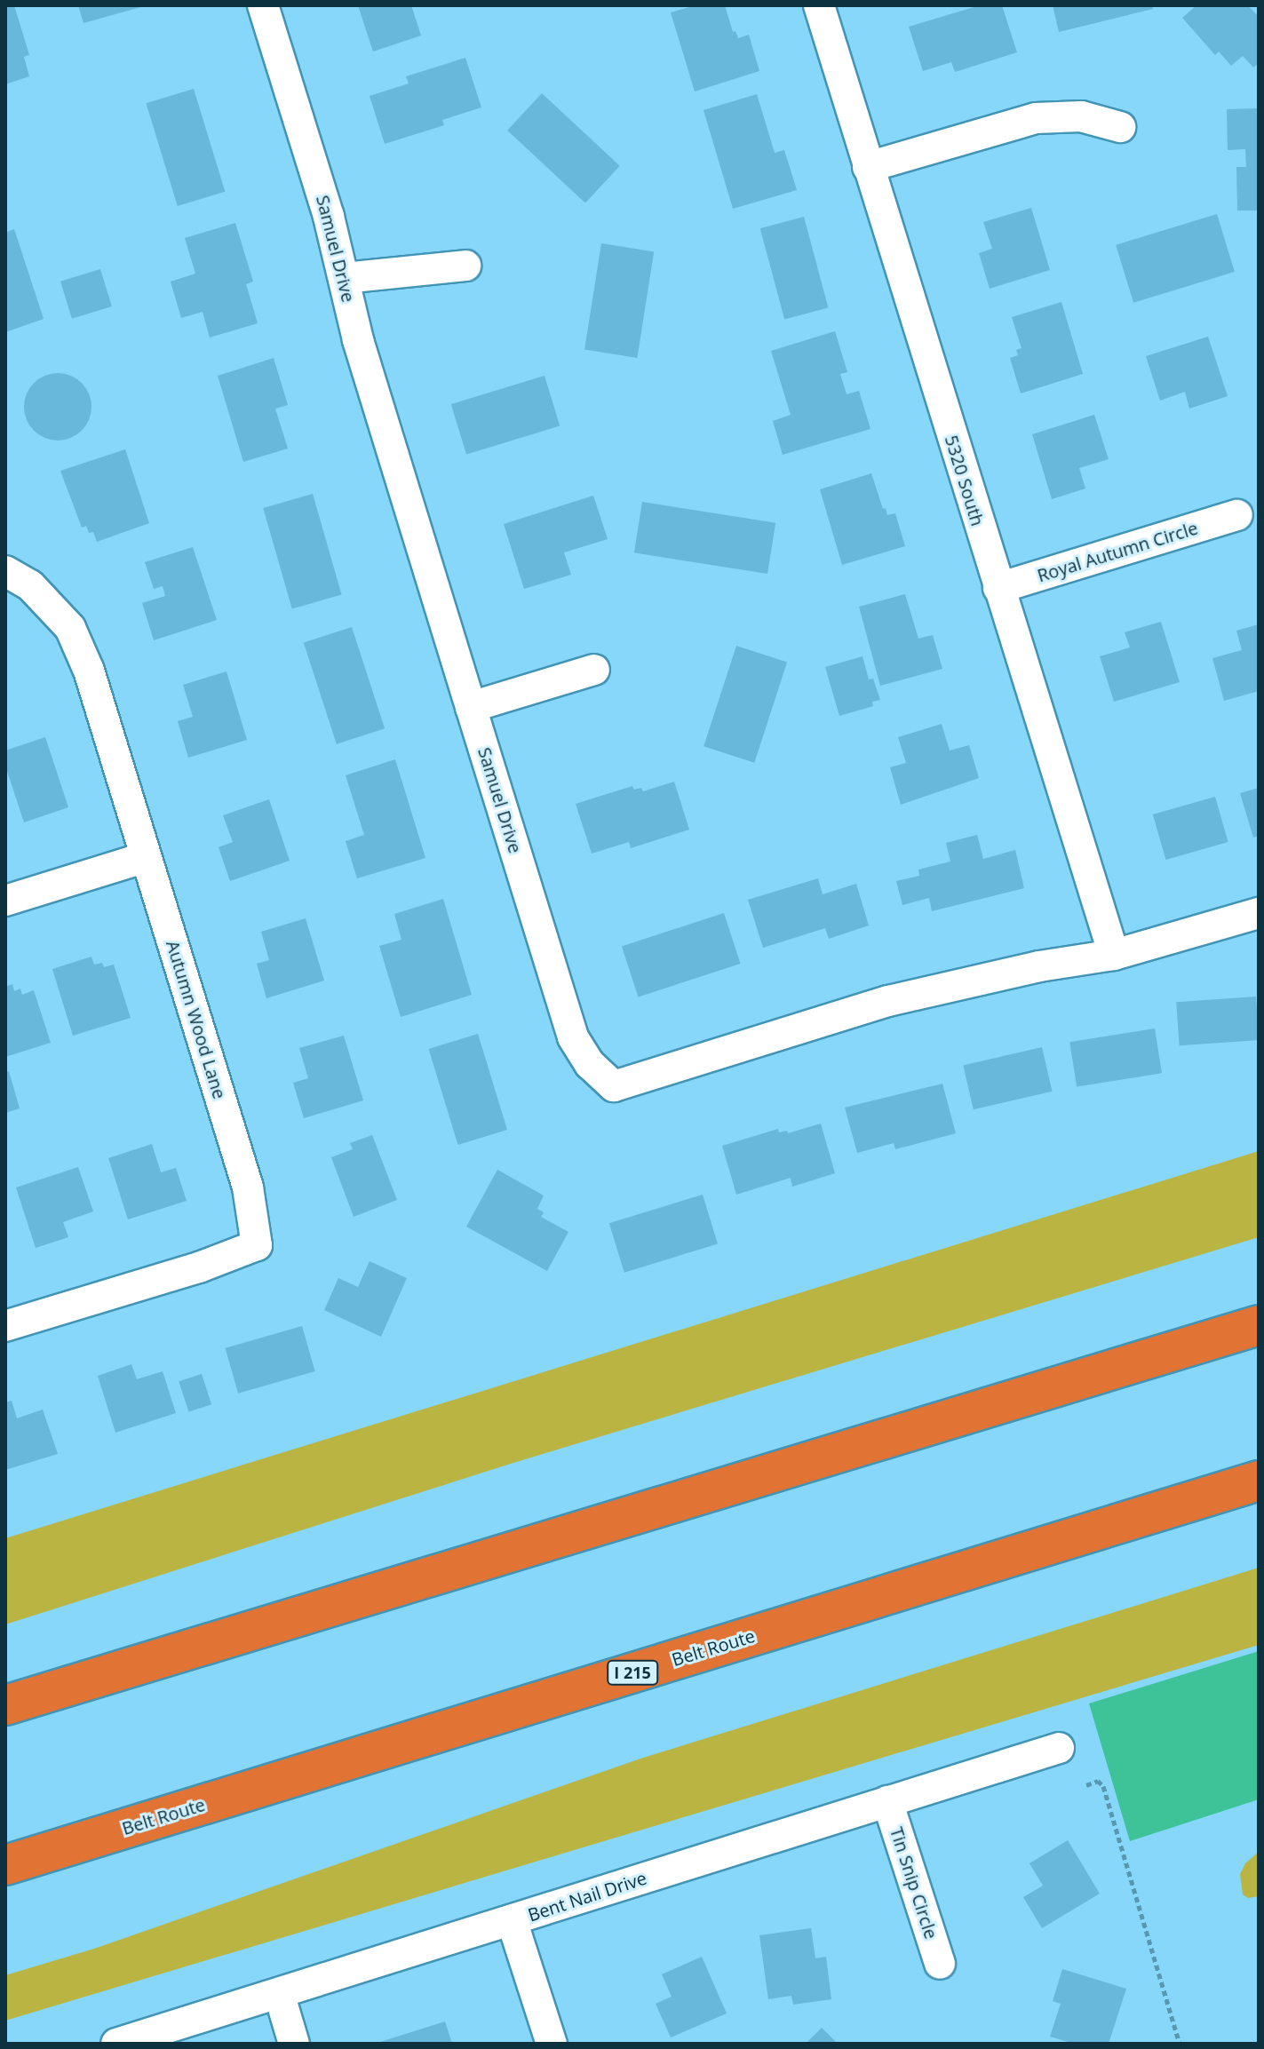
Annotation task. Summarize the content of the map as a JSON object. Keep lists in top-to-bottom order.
{
  "streets": {
    "highway": ["Belt Route", "I 215"],
    "street": [
      "Samuel Drive",
      "5320 South",
      "Royal Autumn Circle",
      "Autumn Wood Lane",
      "Tin Snip Circle",
      "Bent Nail Drive"
    ]
  },
  "crossings": [
    ["Samuel Drive", "5320 South"],
    ["5320 South", "Royal Autumn Circle"],
    ["Tin Snip Circle", "Bent Nail Drive"]
  ]
}
